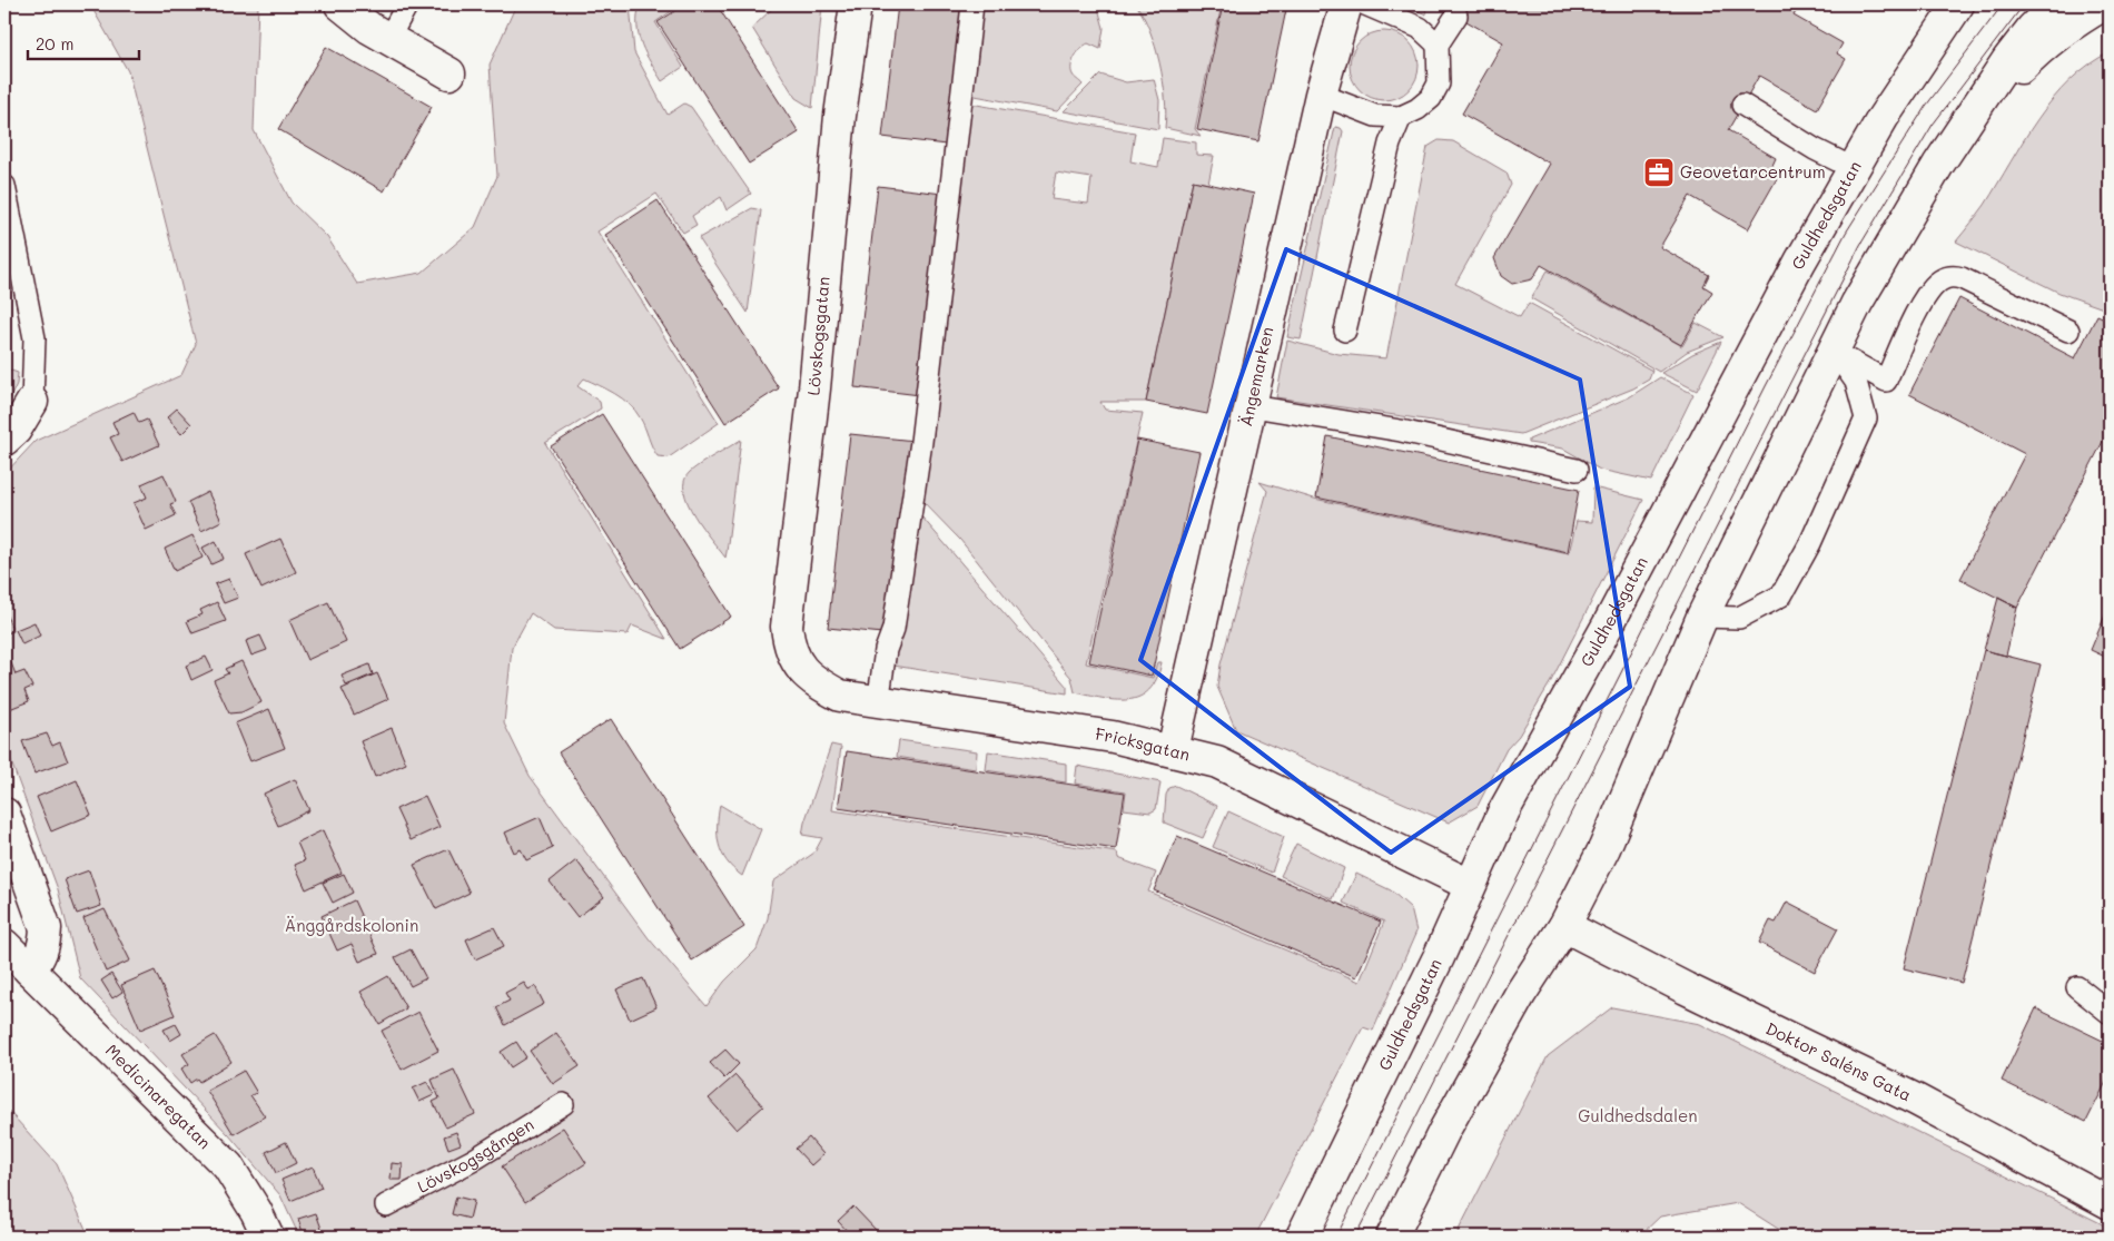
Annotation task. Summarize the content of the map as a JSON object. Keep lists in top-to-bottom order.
{
  "streets": {
    "street": [
      "Guldhedsgatan",
      "Lövskogsgatan",
      "Ängemarken",
      "Fricksgatan",
      "Doktor Saléns Gata",
      "Medicinaregatan"
    ],
    "lane": ["Lövskogsgången"]
  },
  "crossings": [
    ["Guldhedsgatan", "Fricksgatan"],
    ["Lövskogsgatan", "Fricksgatan"],
    ["Ängemarken", "Fricksgatan"]
  ],
  "parks": ["Änggårdskolonin", "Guldhedsdalen"],
  "places": {
    "office": ["Geovetarcentrum"]
  },
  "scale_bar": "20 m"
}
